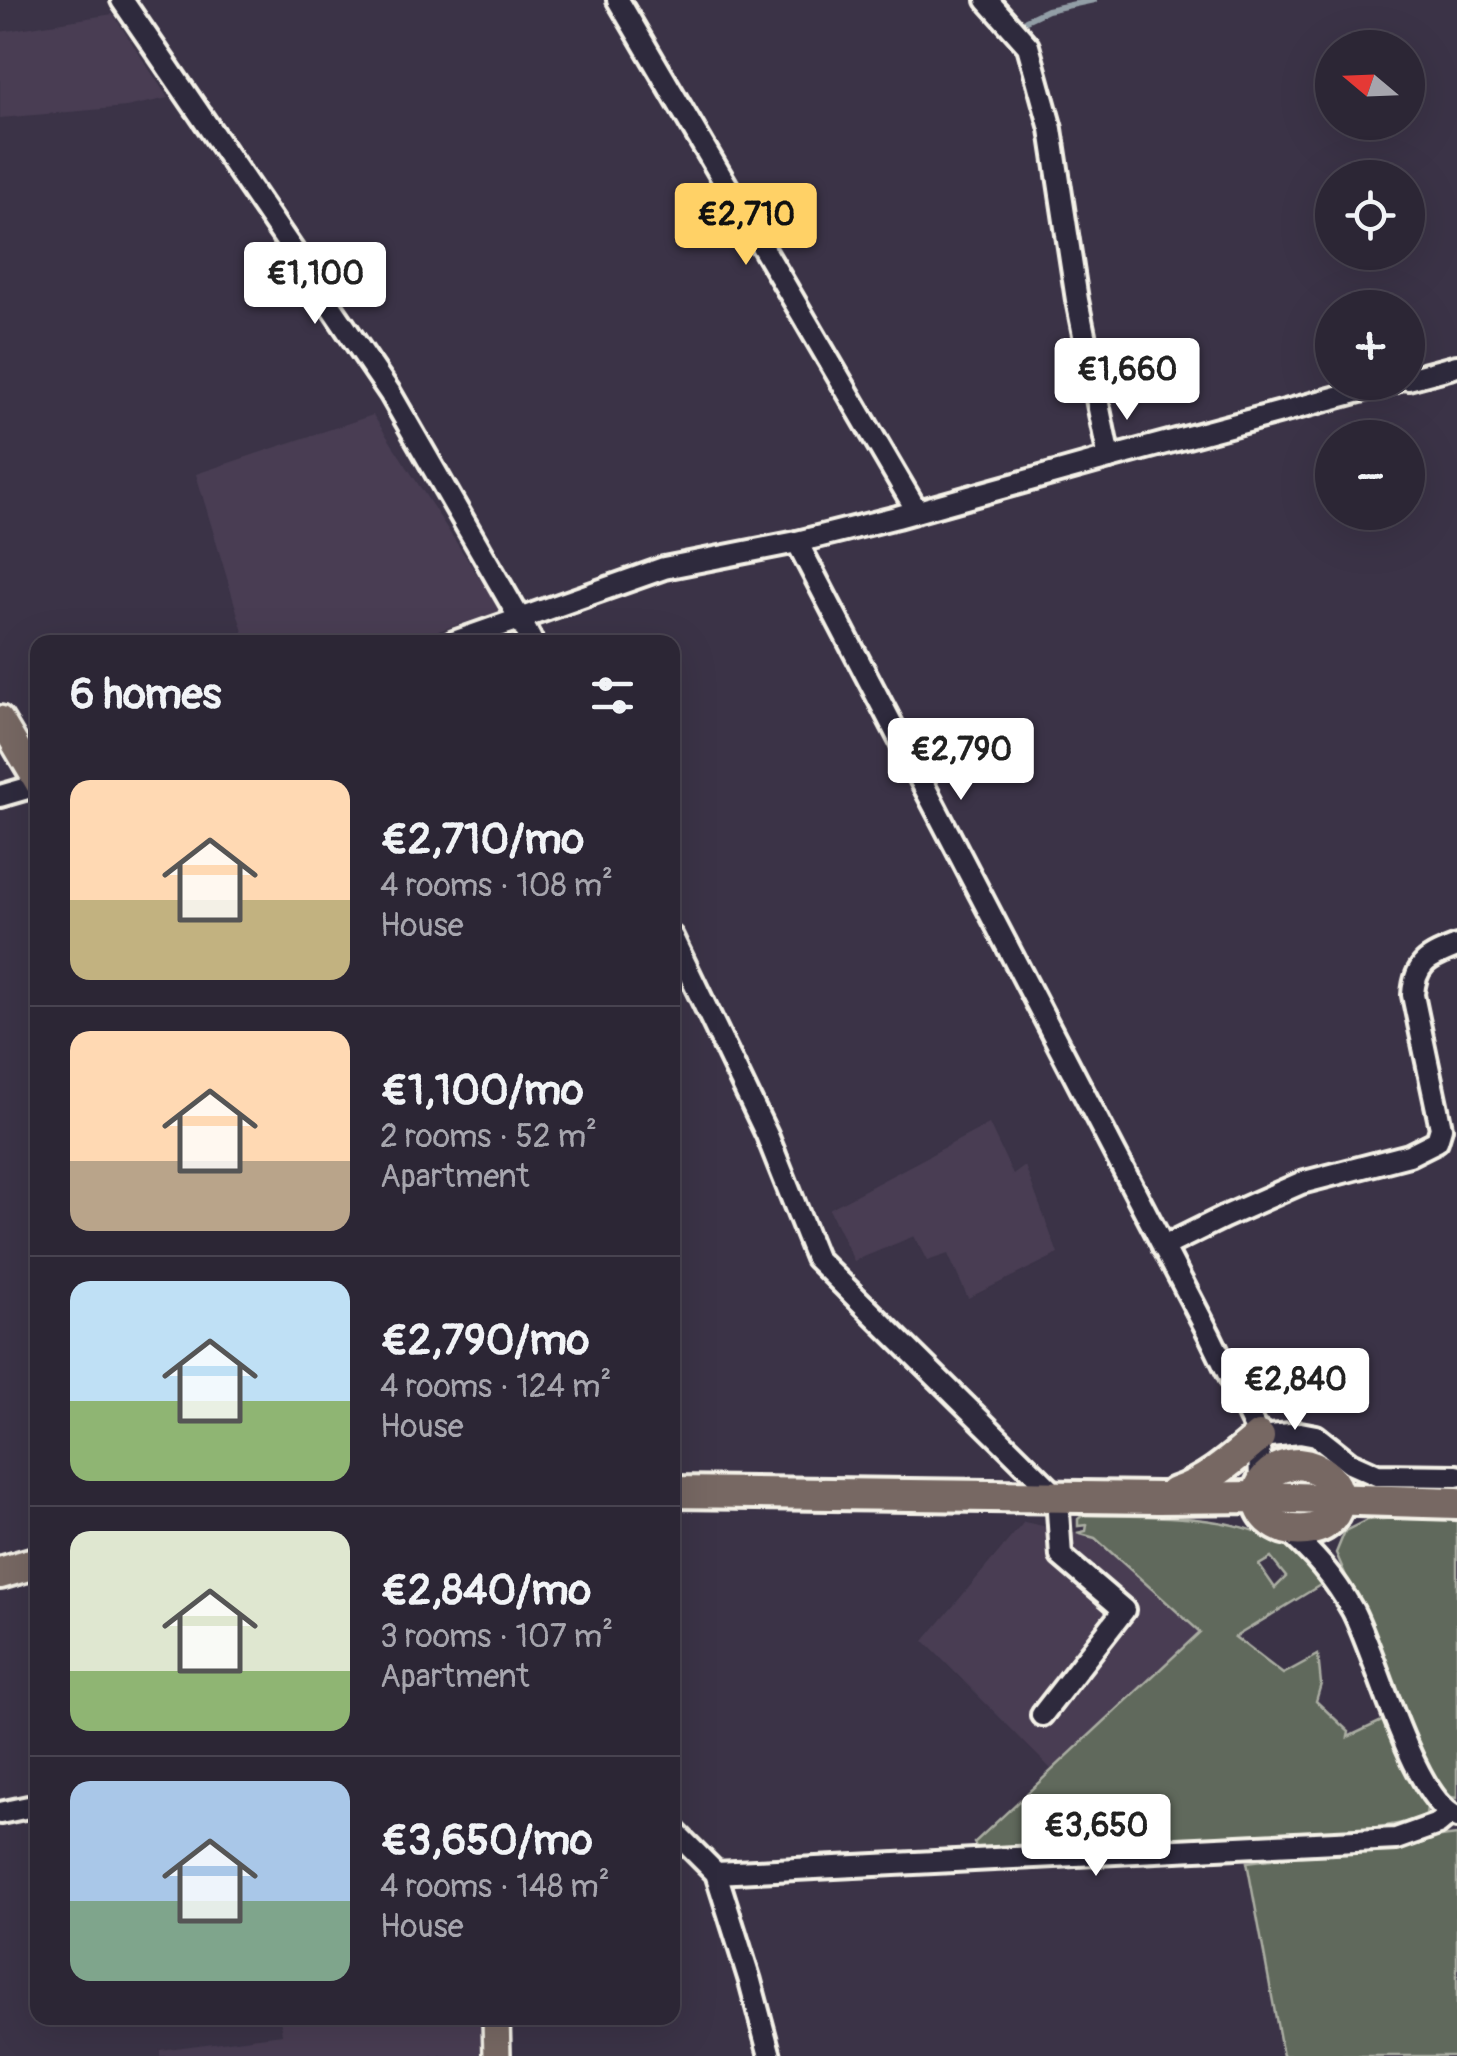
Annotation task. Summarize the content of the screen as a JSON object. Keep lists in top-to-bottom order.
{
  "north": "left",
  "page": {
    "map_buttons": ["+", "−"],
    "price": [
      "€2,710",
      "€1,100",
      "€1,660",
      "€2,790",
      "€2,840",
      "€3,650"
    ],
    "heading": "6 homes",
    "list": [
      {
        "name": "€2,710/mo",
        "note": "4 rooms · 108 m² · House"
      },
      {
        "name": "€1,100/mo",
        "note": "2 rooms · 52 m² · Apartment"
      },
      {
        "name": "€2,790/mo",
        "note": "4 rooms · 124 m² · House"
      },
      {
        "name": "€2,840/mo",
        "note": "3 rooms · 107 m² · Apartment"
      },
      {
        "name": "€3,650/mo",
        "note": "4 rooms · 148 m² · House"
      }
    ]
  }
}
